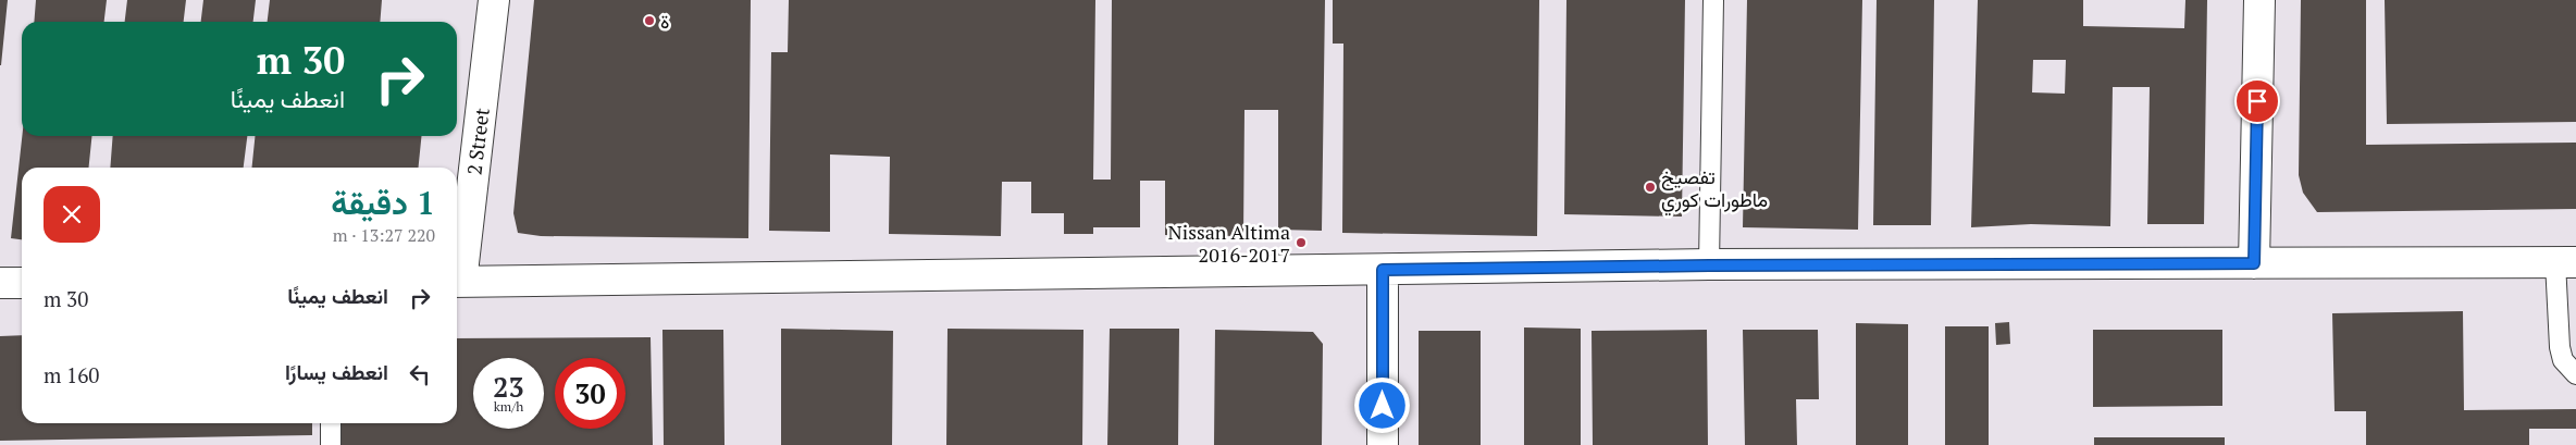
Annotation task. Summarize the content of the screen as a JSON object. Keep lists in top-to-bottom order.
{
  "streets": {
    "street": ["2 Street"]
  },
  "places": ["ة", "تفصيخ ماطورات كوري", "Nissan Altima 2016-2017"],
  "page": {
    "turn": ["30 m", "انعطف يمينًا"],
    "heading": ["1 دقيقة", "220 m · 13:27"],
    "list": [
      {
        "name": "انعطف يمينًا",
        "value": "30 m"
      },
      {
        "name": "انعطف يسارًا",
        "value": "160 m"
      }
    ],
    "speed": "23 km/h",
    "limit": "30"
  }
}
